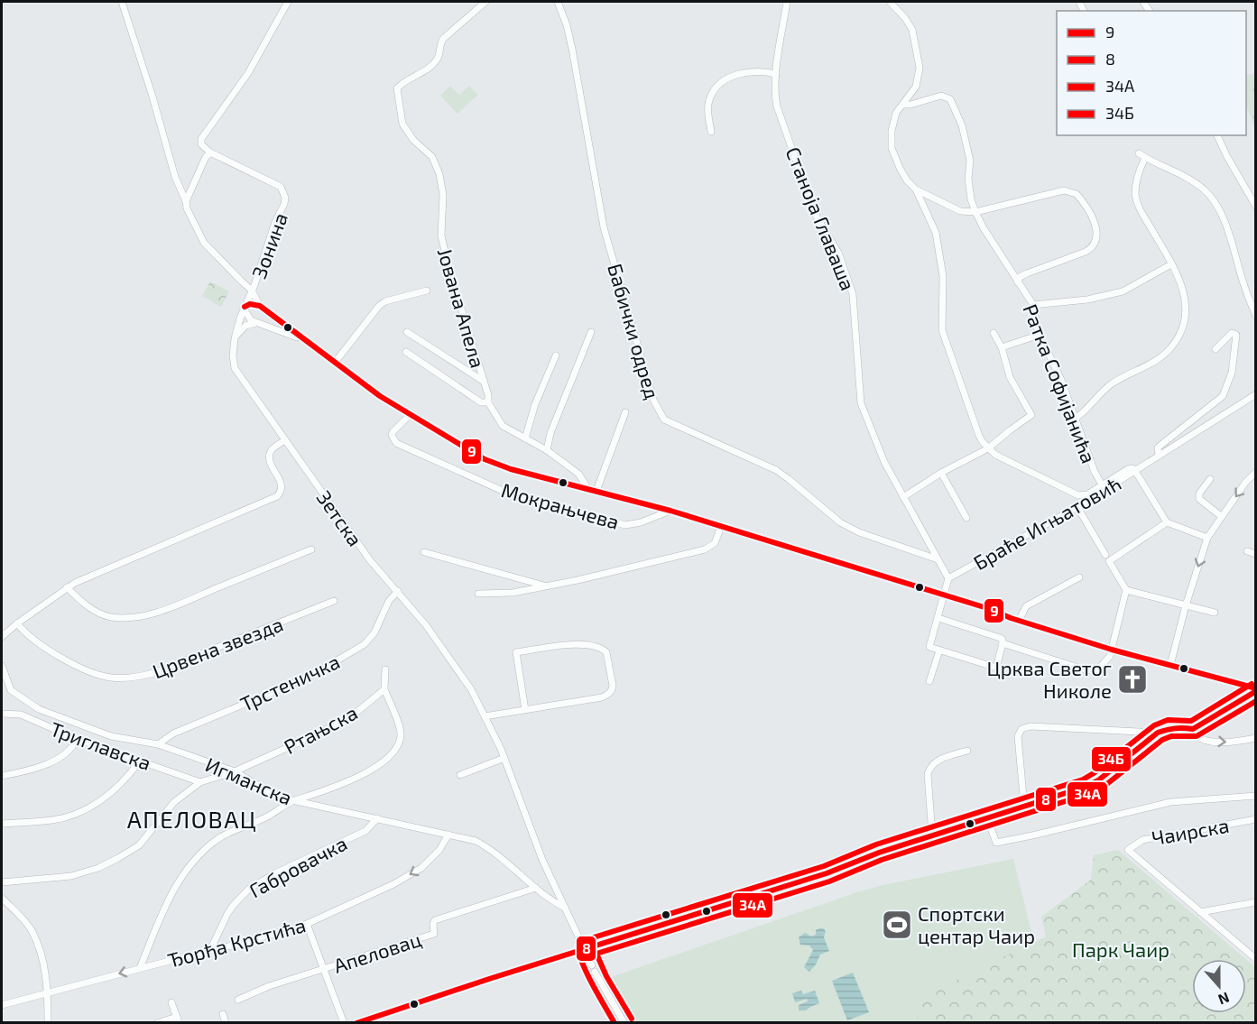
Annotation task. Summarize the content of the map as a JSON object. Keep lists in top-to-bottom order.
{
  "streets": {
    "street": [
      "Станоја Главаша",
      "Зонина",
      "Јована Апела",
      "Бабички одред",
      "Ратка Софијанића",
      "Мокрањчева",
      "Зетска",
      "Браће Игњатовић",
      "Црвена звезда",
      "Трстеничка",
      "Ртањска",
      "Триглавска",
      "Игманска",
      "Чаирска",
      "Габровачка",
      "Ђорђа Крстића",
      "Апеловац"
    ]
  },
  "crossings": [
    ["Станоја Главаша", "Бабички одред"],
    ["Станоја Главаша", "Браће Игњатовић"],
    ["Зонина", "Мокрањчева"],
    ["Зонина", "Зетска"],
    ["Јована Апела", "Мокрањчева"],
    ["Мокрањчева", "Зетска"],
    ["Мокрањчева", "Браће Игњатовић"],
    ["Зетска", "Трстеничка"],
    ["Зетска", "Игманска"],
    ["Трстеничка", "Игманска"],
    ["Ртањска", "Триглавска"],
    ["Ртањска", "Игманска"],
    ["Игманска", "Габровачка"],
    ["Игманска", "Ђорђа Крстића"],
    ["Игманска", "Апеловац"],
    ["Габровачка", "Ђорђа Крстића"]
  ],
  "one_way": ["Ђорђа Крстића"],
  "districts": ["АПЕЛОВАЦ"],
  "parks": ["Парк Чаир"],
  "places": {
    "church": ["Црква Светог Николе"],
    "sports": ["Спортски центар Чаир"]
  },
  "lines": [
    "transit line 9",
    "transit line 34Б",
    "transit line 8",
    "transit line 34А"
  ],
  "legend": [
    "9",
    "8",
    "34А",
    "34Б"
  ],
  "north": "bottom"
}
